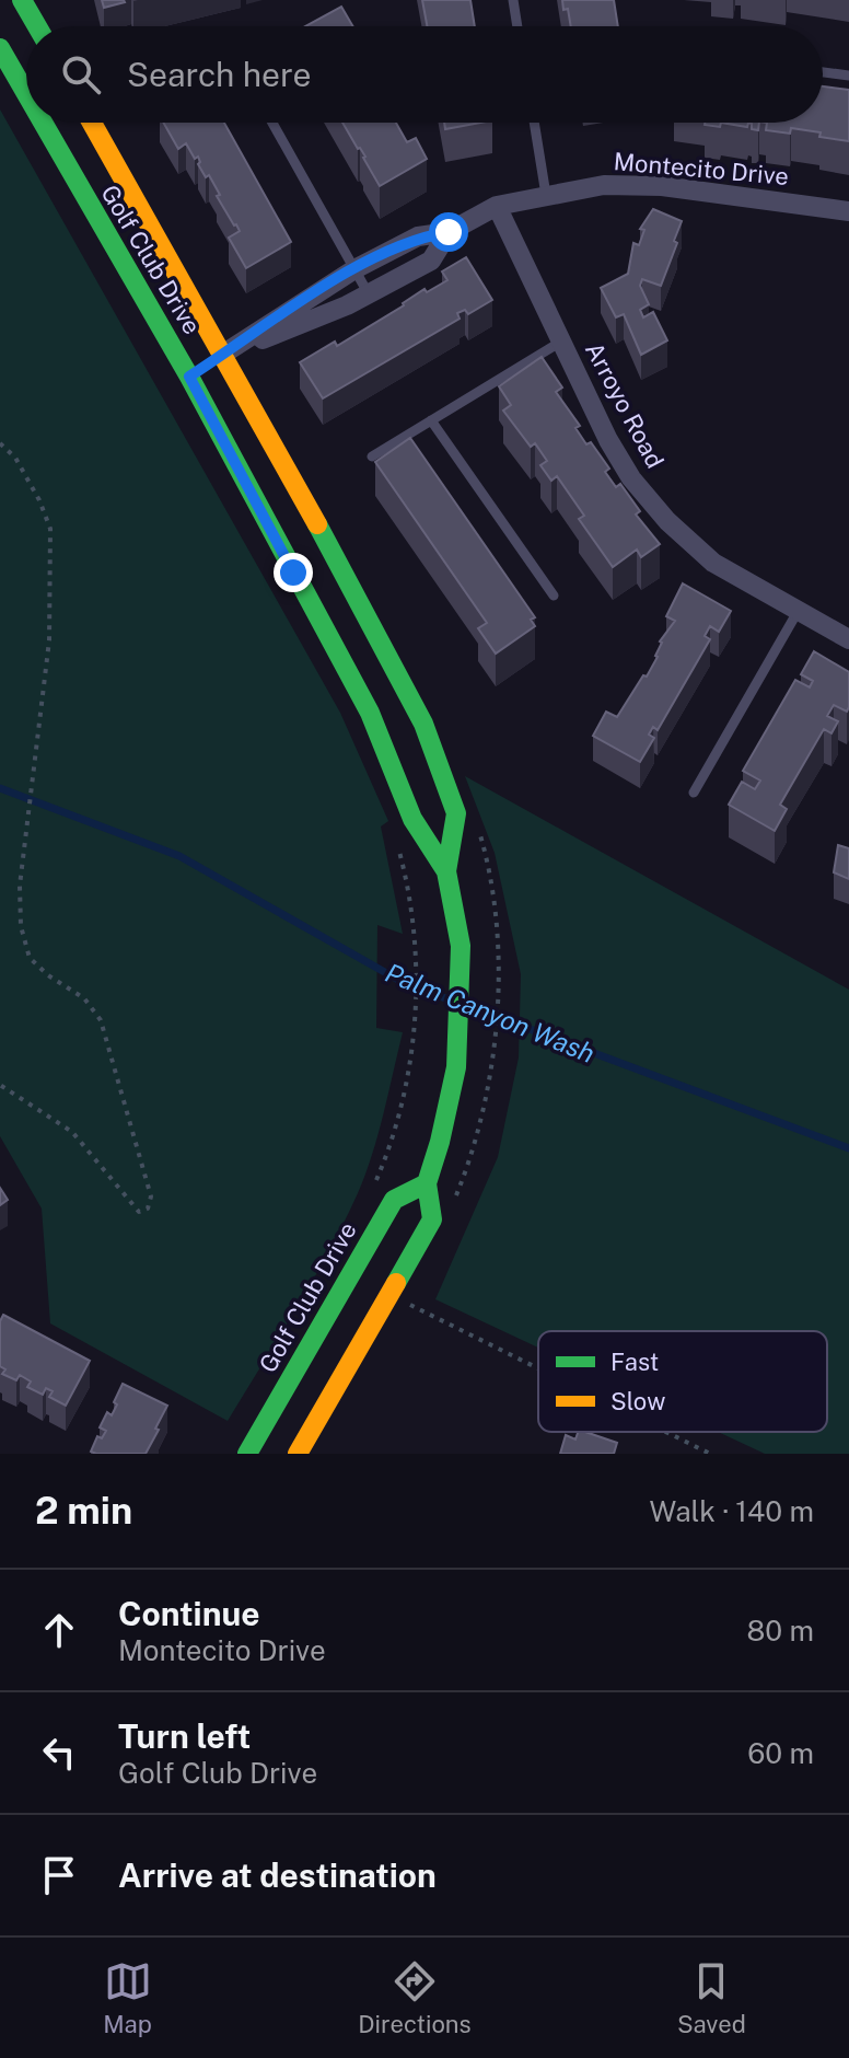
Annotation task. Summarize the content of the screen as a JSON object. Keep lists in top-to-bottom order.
{
  "streets": {
    "street": ["Montecito Drive", "Golf Club Drive", "Arroyo Road"]
  },
  "crossings": [
    ["Montecito Drive", "Golf Club Drive"],
    ["Montecito Drive", "Arroyo Road"]
  ],
  "water": ["Palm Canyon Wash"],
  "legend": ["Fast", "Slow"],
  "page": {
    "search": "Search here",
    "heading": ["2 min", "Walk · 140 m"],
    "list": [
      ["Continue", "Montecito Drive", "80 m"],
      ["Turn left", "Golf Club Drive", "60 m"],
      "Arrive at destination"
    ],
    "nav": ["Map", "Directions", "Saved"]
  }
}
